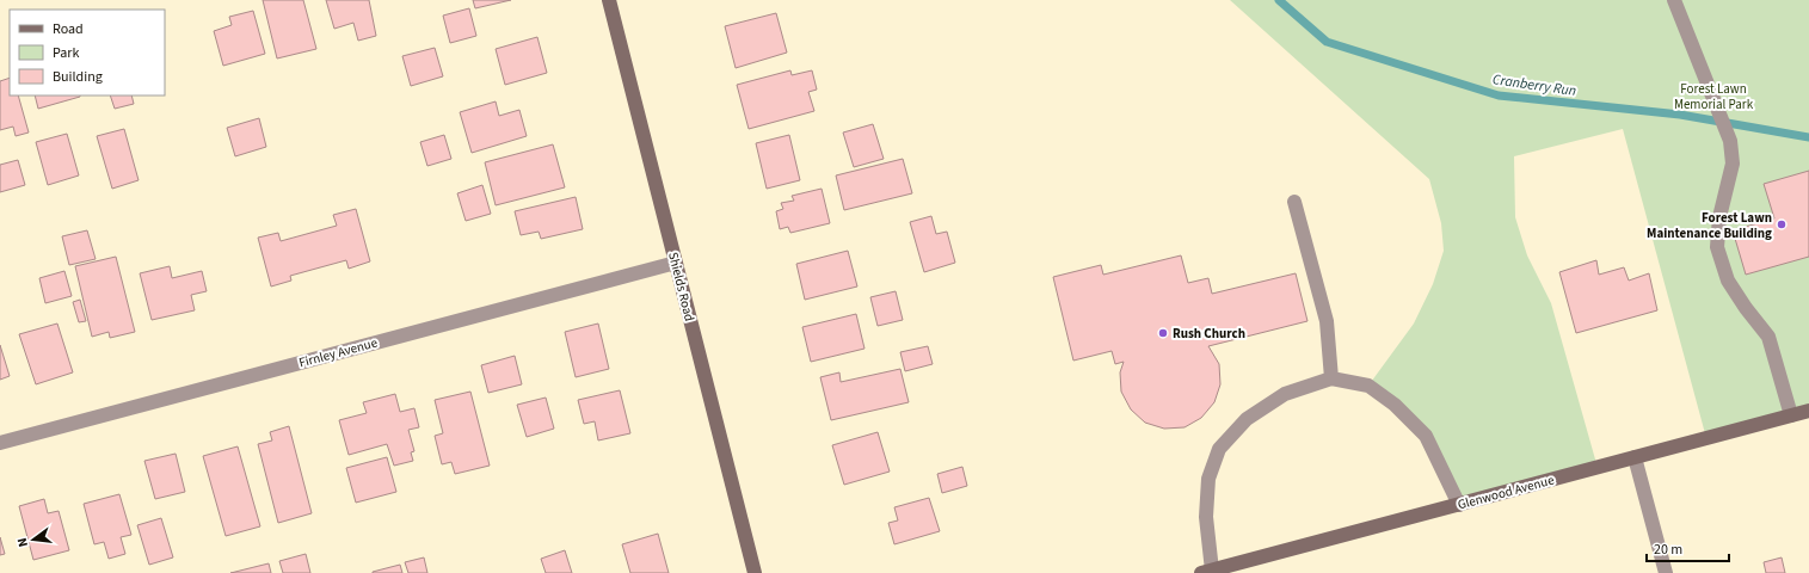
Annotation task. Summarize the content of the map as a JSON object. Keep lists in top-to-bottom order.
{
  "streets": {
    "street": ["Shields Road", "Firnley Avenue", "Glenwood Avenue"]
  },
  "crossings": [
    ["Shields Road", "Firnley Avenue"]
  ],
  "water": ["Cranberry Run"],
  "parks": ["Forest Lawn Memorial Park"],
  "places": ["Forest Lawn Maintenance Building", "Rush Church"],
  "legend": ["Road", "Park", "Building"],
  "scale_bar": "20 m",
  "north": "left"
}
